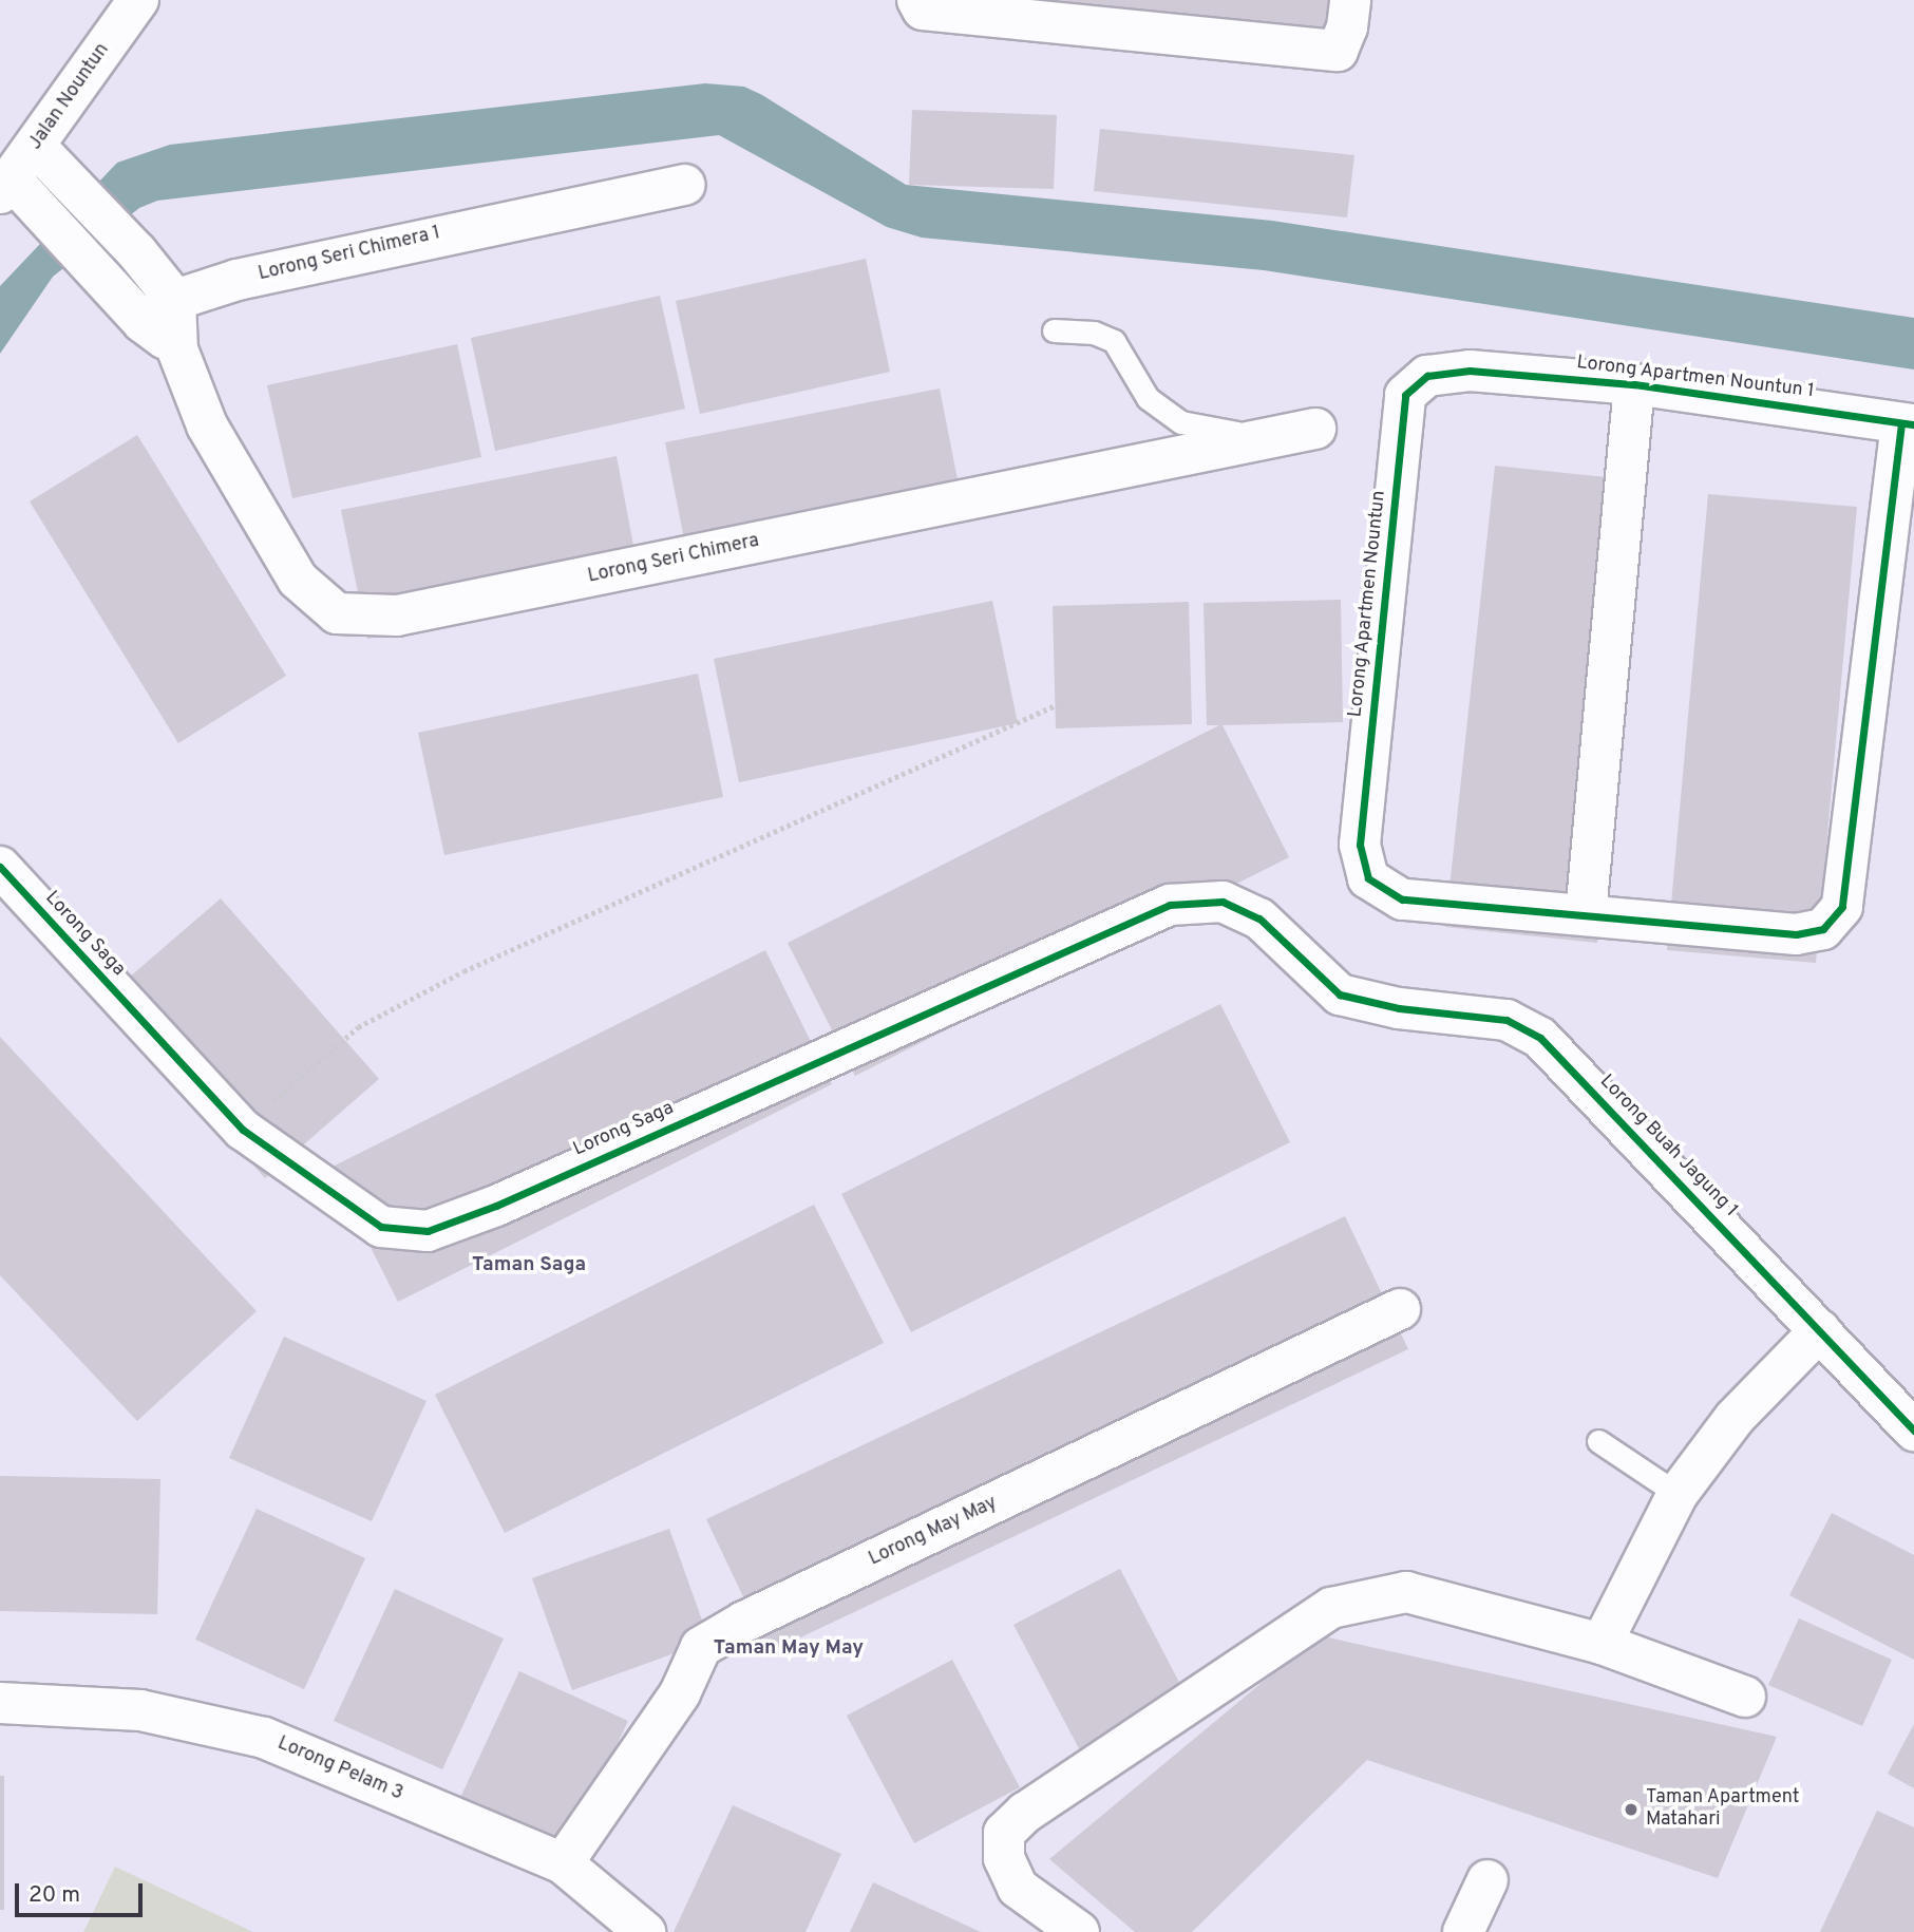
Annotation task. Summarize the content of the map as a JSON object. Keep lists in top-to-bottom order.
{
  "streets": {
    "street": [
      "Jalan Nountun",
      "Lorong Seri Chimera 1",
      "Lorong Apartmen Nountun 1",
      "Lorong Seri Chimera",
      "Lorong Apartmen Nountun",
      "Lorong Saga",
      "Lorong Buah Jagung 1",
      "Lorong May May",
      "Lorong Pelam 3"
    ]
  },
  "crossings": [
    ["Lorong Seri Chimera 1", "Lorong Seri Chimera"],
    ["Lorong Apartmen Nountun 1", "Lorong Apartmen Nountun"],
    ["Lorong Saga", "Lorong Buah Jagung 1"],
    ["Lorong May May", "Lorong Pelam 3"]
  ],
  "districts": ["Taman Saga", "Taman May May"],
  "places": ["Taman Apartment Matahari"],
  "scale_bar": "20 m"
}
